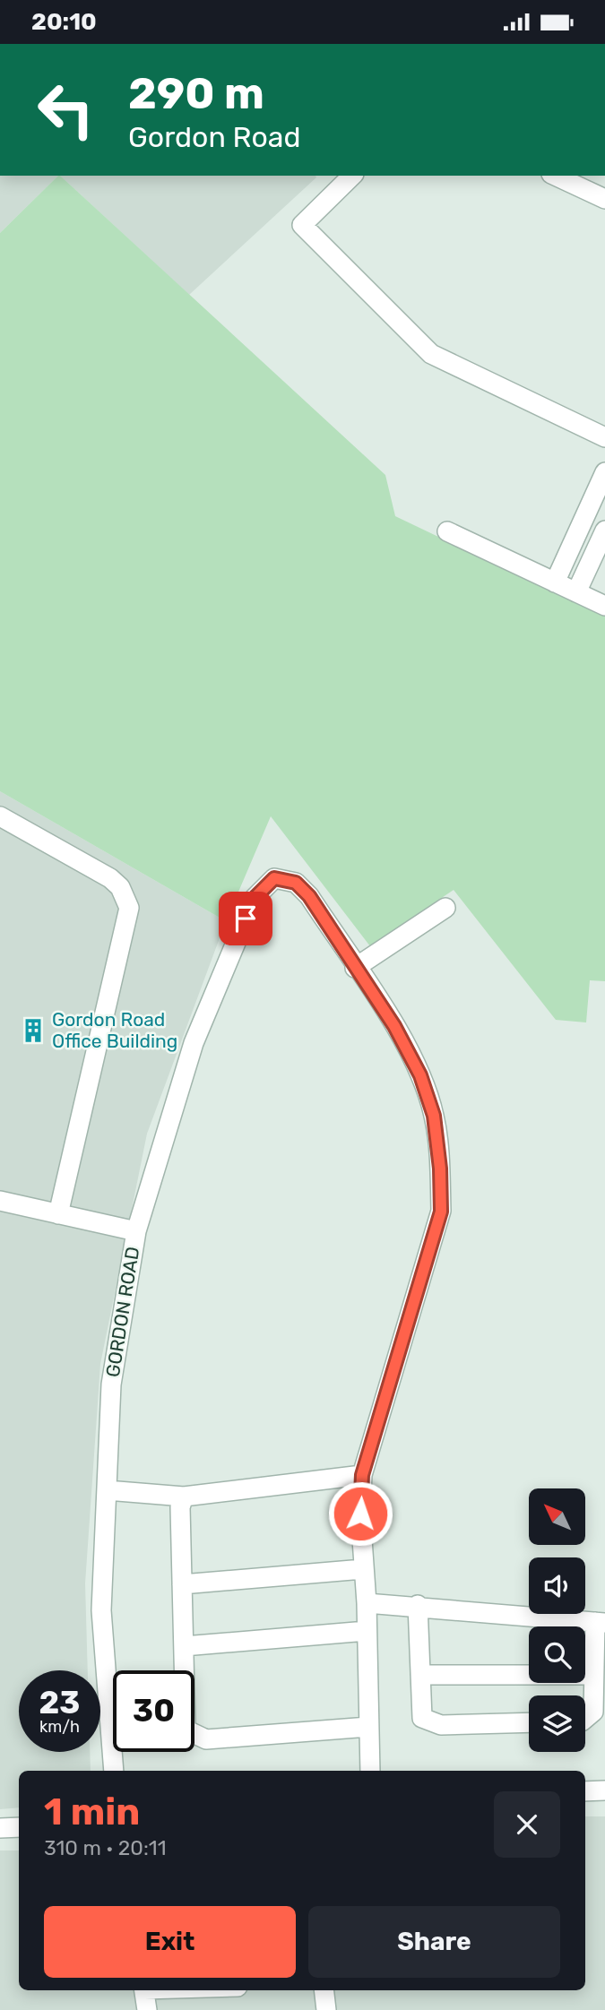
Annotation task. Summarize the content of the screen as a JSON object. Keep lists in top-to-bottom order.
{
  "streets": {
    "street": ["GORDON ROAD"]
  },
  "places": {
    "building": ["Gordon Road Office Building"]
  },
  "north": "top left",
  "page": {
    "status": "20:10",
    "turn": ["290 m", "Gordon Road"],
    "speed": "23 km/h",
    "limit": "30",
    "heading": ["1 min", "310 m · 20:11"],
    "buttons": ["Exit", "Share"]
  }
}
